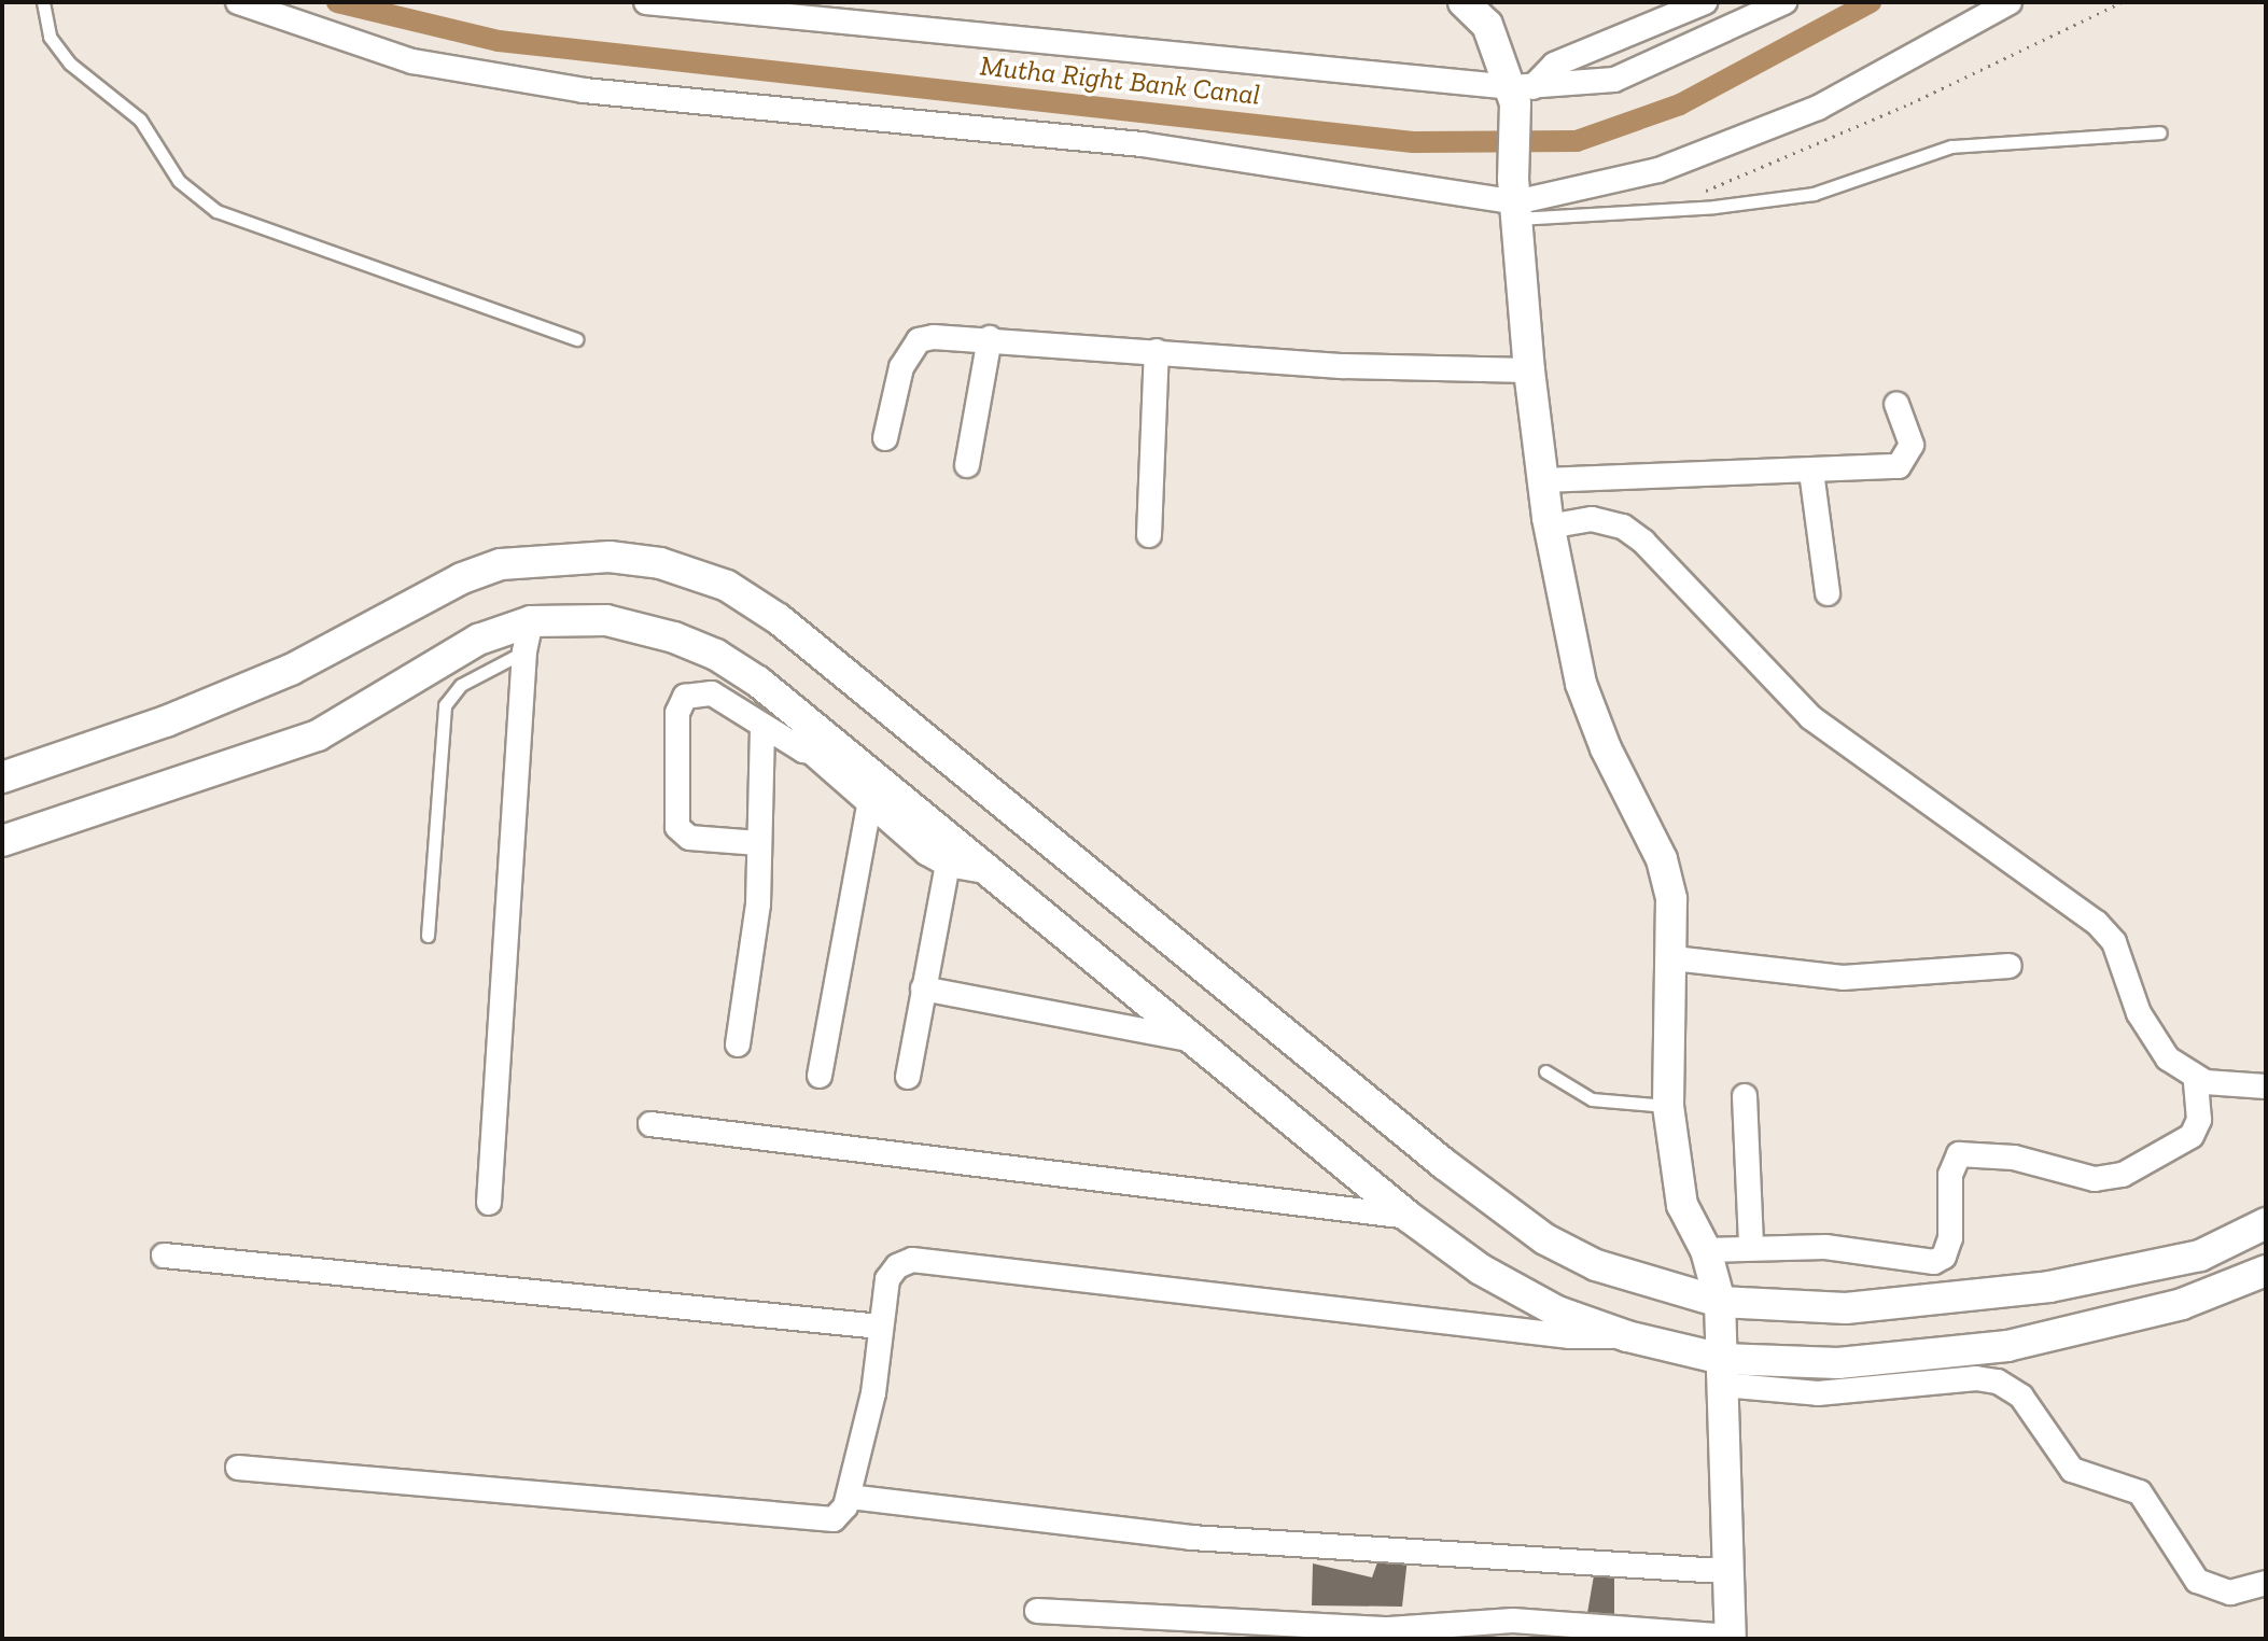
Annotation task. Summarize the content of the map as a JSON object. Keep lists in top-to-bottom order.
{
  "water": ["Mutha Right Bank Canal"]
}
